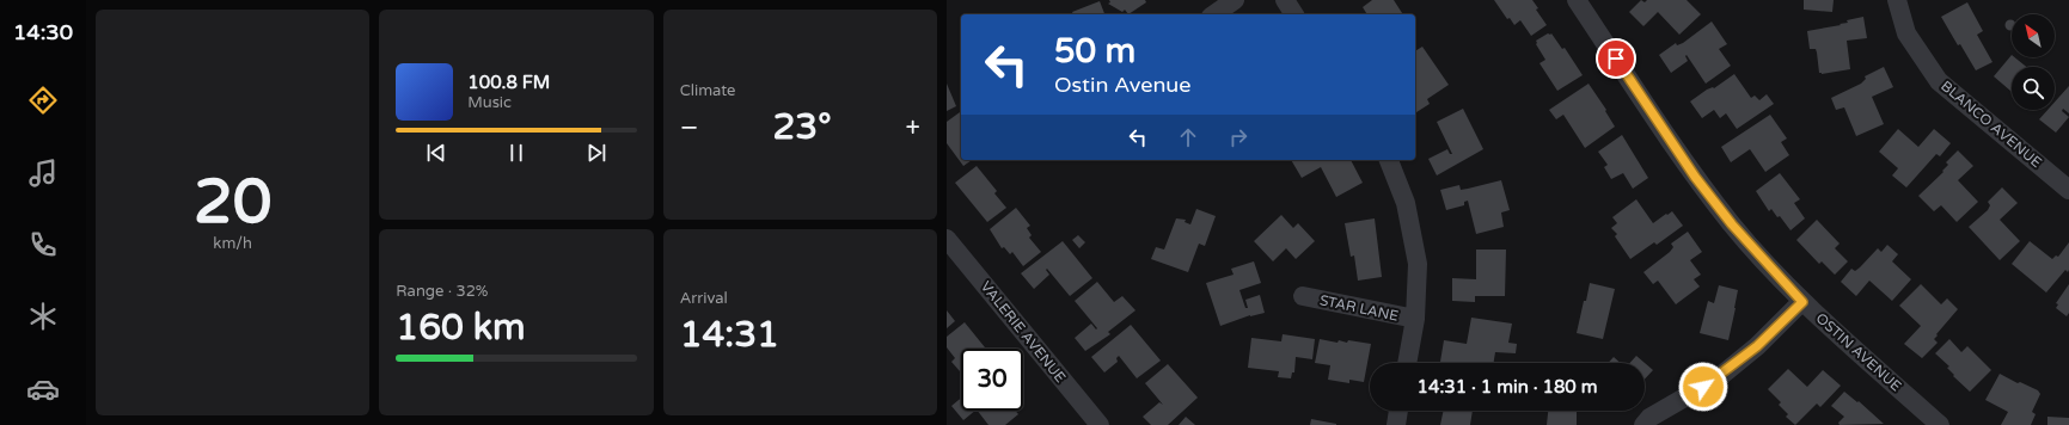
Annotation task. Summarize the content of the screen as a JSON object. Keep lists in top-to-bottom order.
{
  "streets": {
    "street": [
      "BLANCO AVENUE",
      "STAR LANE",
      "VALERIE AVENUE",
      "OSTIN AVENUE"
    ]
  },
  "north": "top left",
  "page": {
    "tabs": "14:30",
    "tile": [
      ["20", "km/h"],
      "Climate",
      ["Range · 32%", "160 km"],
      ["Arrival", "14:31"]
    ],
    "turn": ["50 m", "Ostin Avenue"],
    "song": ["100.8 FM", "Music"],
    "heat": ["−", "23°", "+"],
    "limit": "30",
    "trip": "14:31 · 1 min · 180 m"
  }
}
